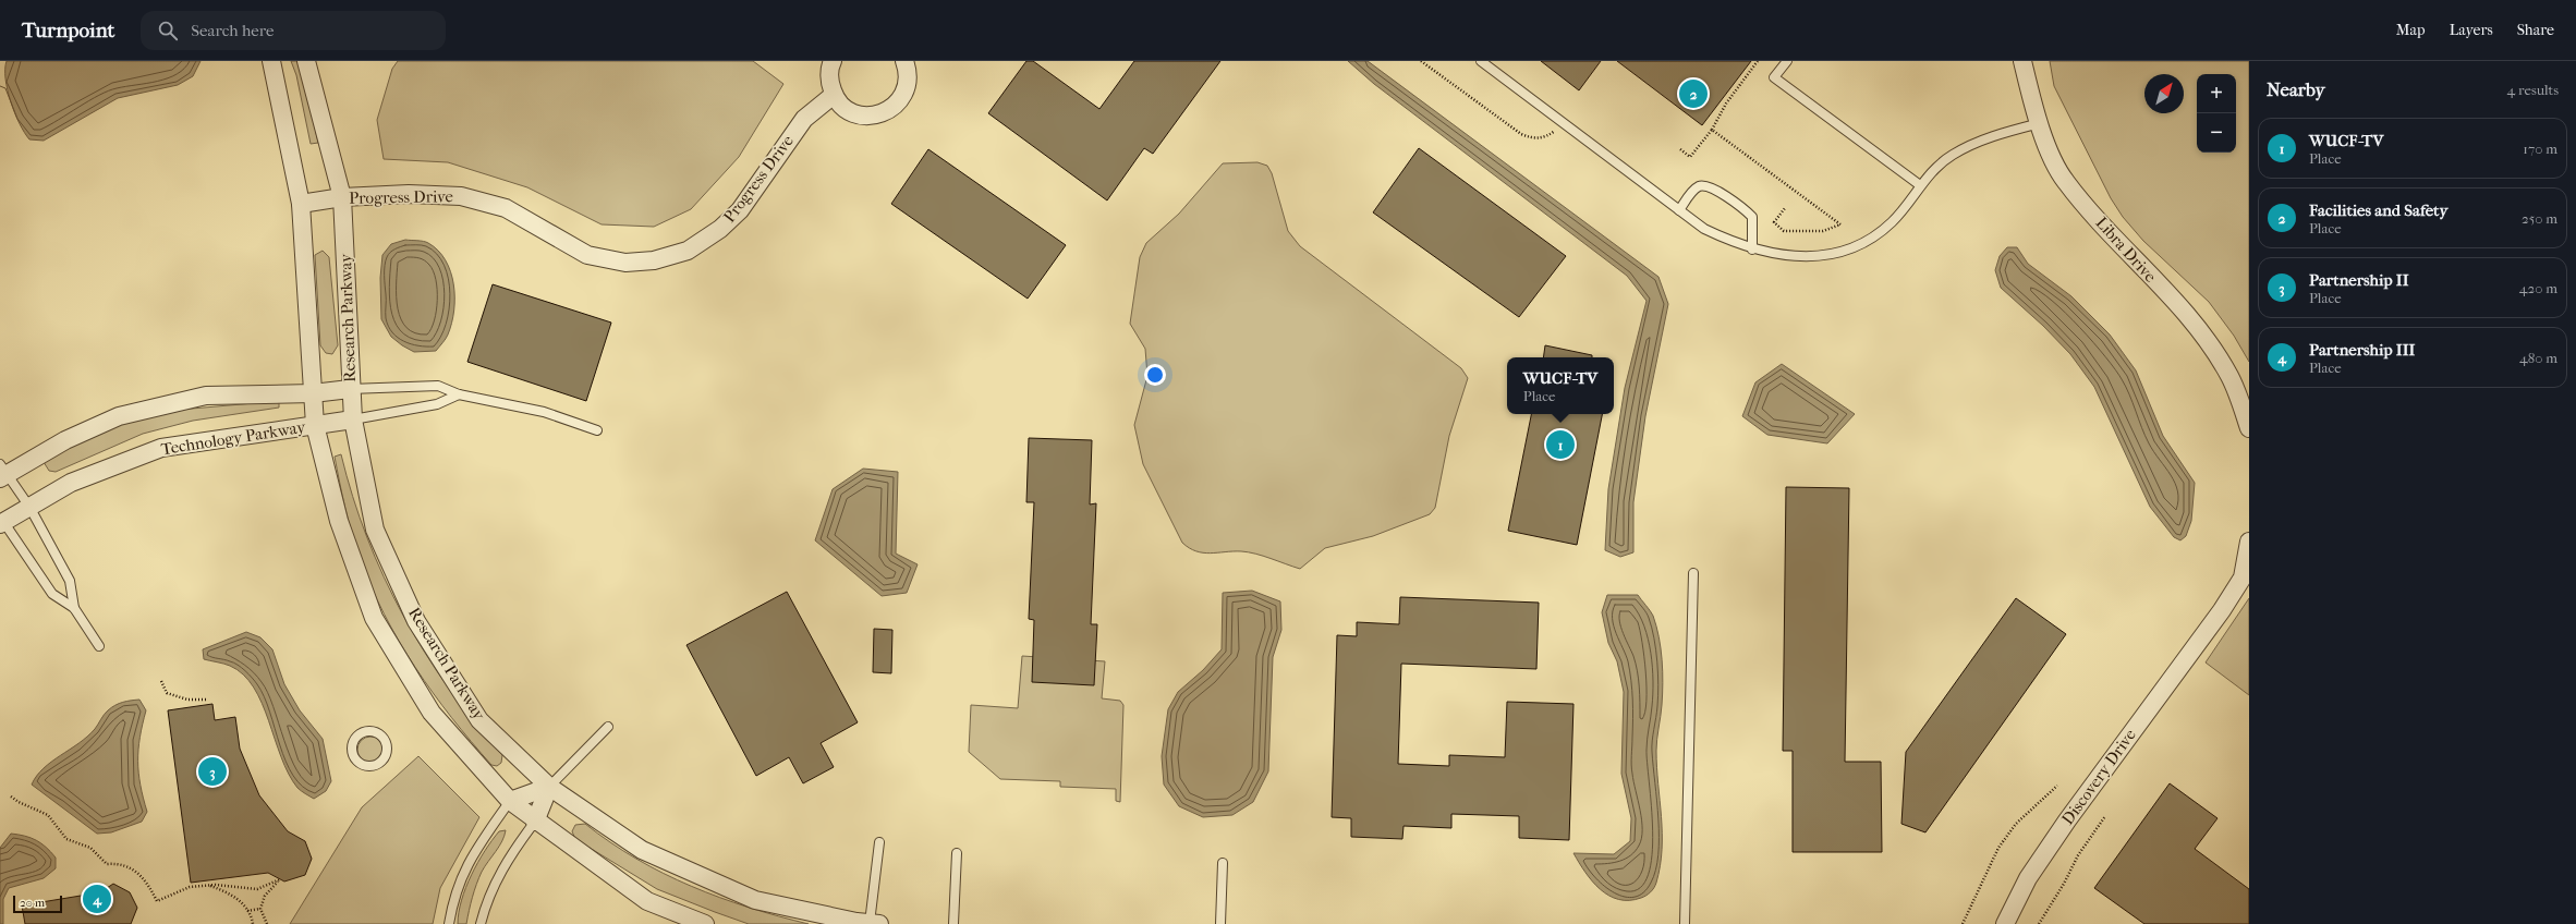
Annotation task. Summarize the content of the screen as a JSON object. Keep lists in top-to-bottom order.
{
  "streets": {
    "street": [
      "Progress Drive",
      "Libra Drive",
      "Research Parkway",
      "Technology Parkway",
      "Discovery Drive"
    ]
  },
  "crossings": [
    ["Progress Drive", "Research Parkway"],
    ["Research Parkway", "Technology Parkway"]
  ],
  "scale_bar": "20 m",
  "north": "top right",
  "page": {
    "header": "Turnpoint",
    "search": "Search here",
    "nav": ["Map", "Layers", "Share"],
    "heading": ["Nearby", "4 results"],
    "map_buttons": ["+", "−"],
    "pins": [
      "2",
      "1",
      "3",
      "4"
    ],
    "list": [
      {
        "mark": "1",
        "name": "WUCF-TV",
        "note": "Place",
        "value": "170 m"
      },
      {
        "mark": "2",
        "name": "Facilities and Safety",
        "note": "Place",
        "value": "250 m"
      },
      {
        "mark": "3",
        "name": "Partnership II",
        "note": "Place",
        "value": "420 m"
      },
      {
        "mark": "4",
        "name": "Partnership III",
        "note": "Place",
        "value": "480 m"
      }
    ],
    "popup": ["WUCF-TV", "Place"],
    "scale": "20 m"
  }
}
